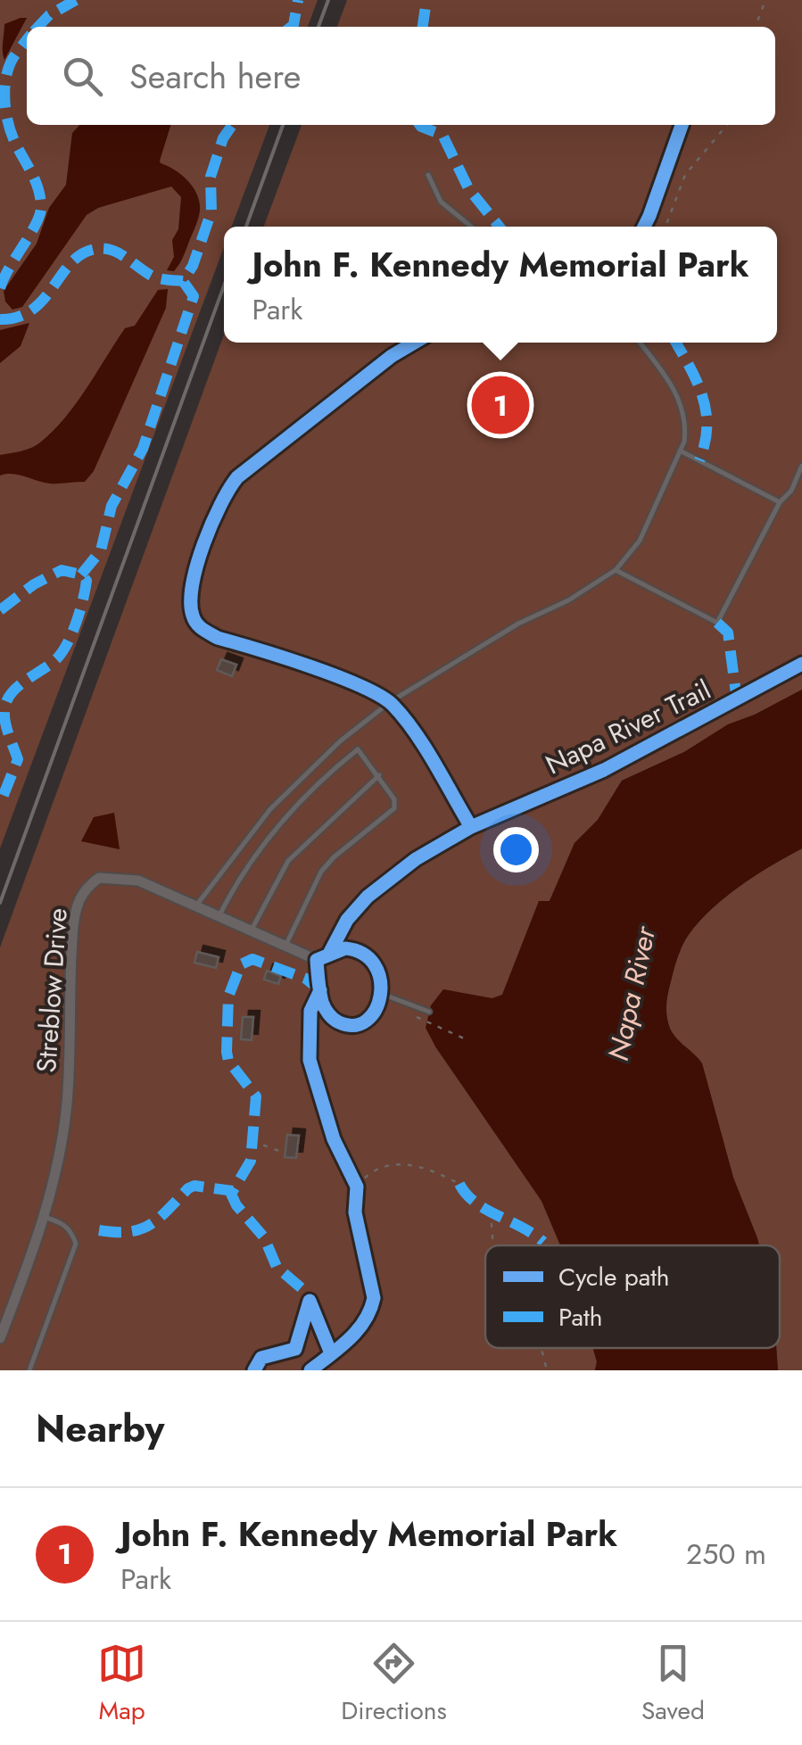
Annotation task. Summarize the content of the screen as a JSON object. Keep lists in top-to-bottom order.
{
  "streets": {
    "street": ["Streblow Drive"],
    "cycle path": ["Napa River Trail"]
  },
  "water": ["Napa River"],
  "legend": ["Cycle path", "Path"],
  "page": {
    "search": "Search here",
    "popup": ["John F. Kennedy Memorial Park", "Park"],
    "pins": "1",
    "heading": "Nearby",
    "list": [
      {
        "mark": "1",
        "name": "John F. Kennedy Memorial Park",
        "note": "Park",
        "value": "250 m"
      }
    ],
    "nav": ["Map", "Directions", "Saved"]
  }
}
